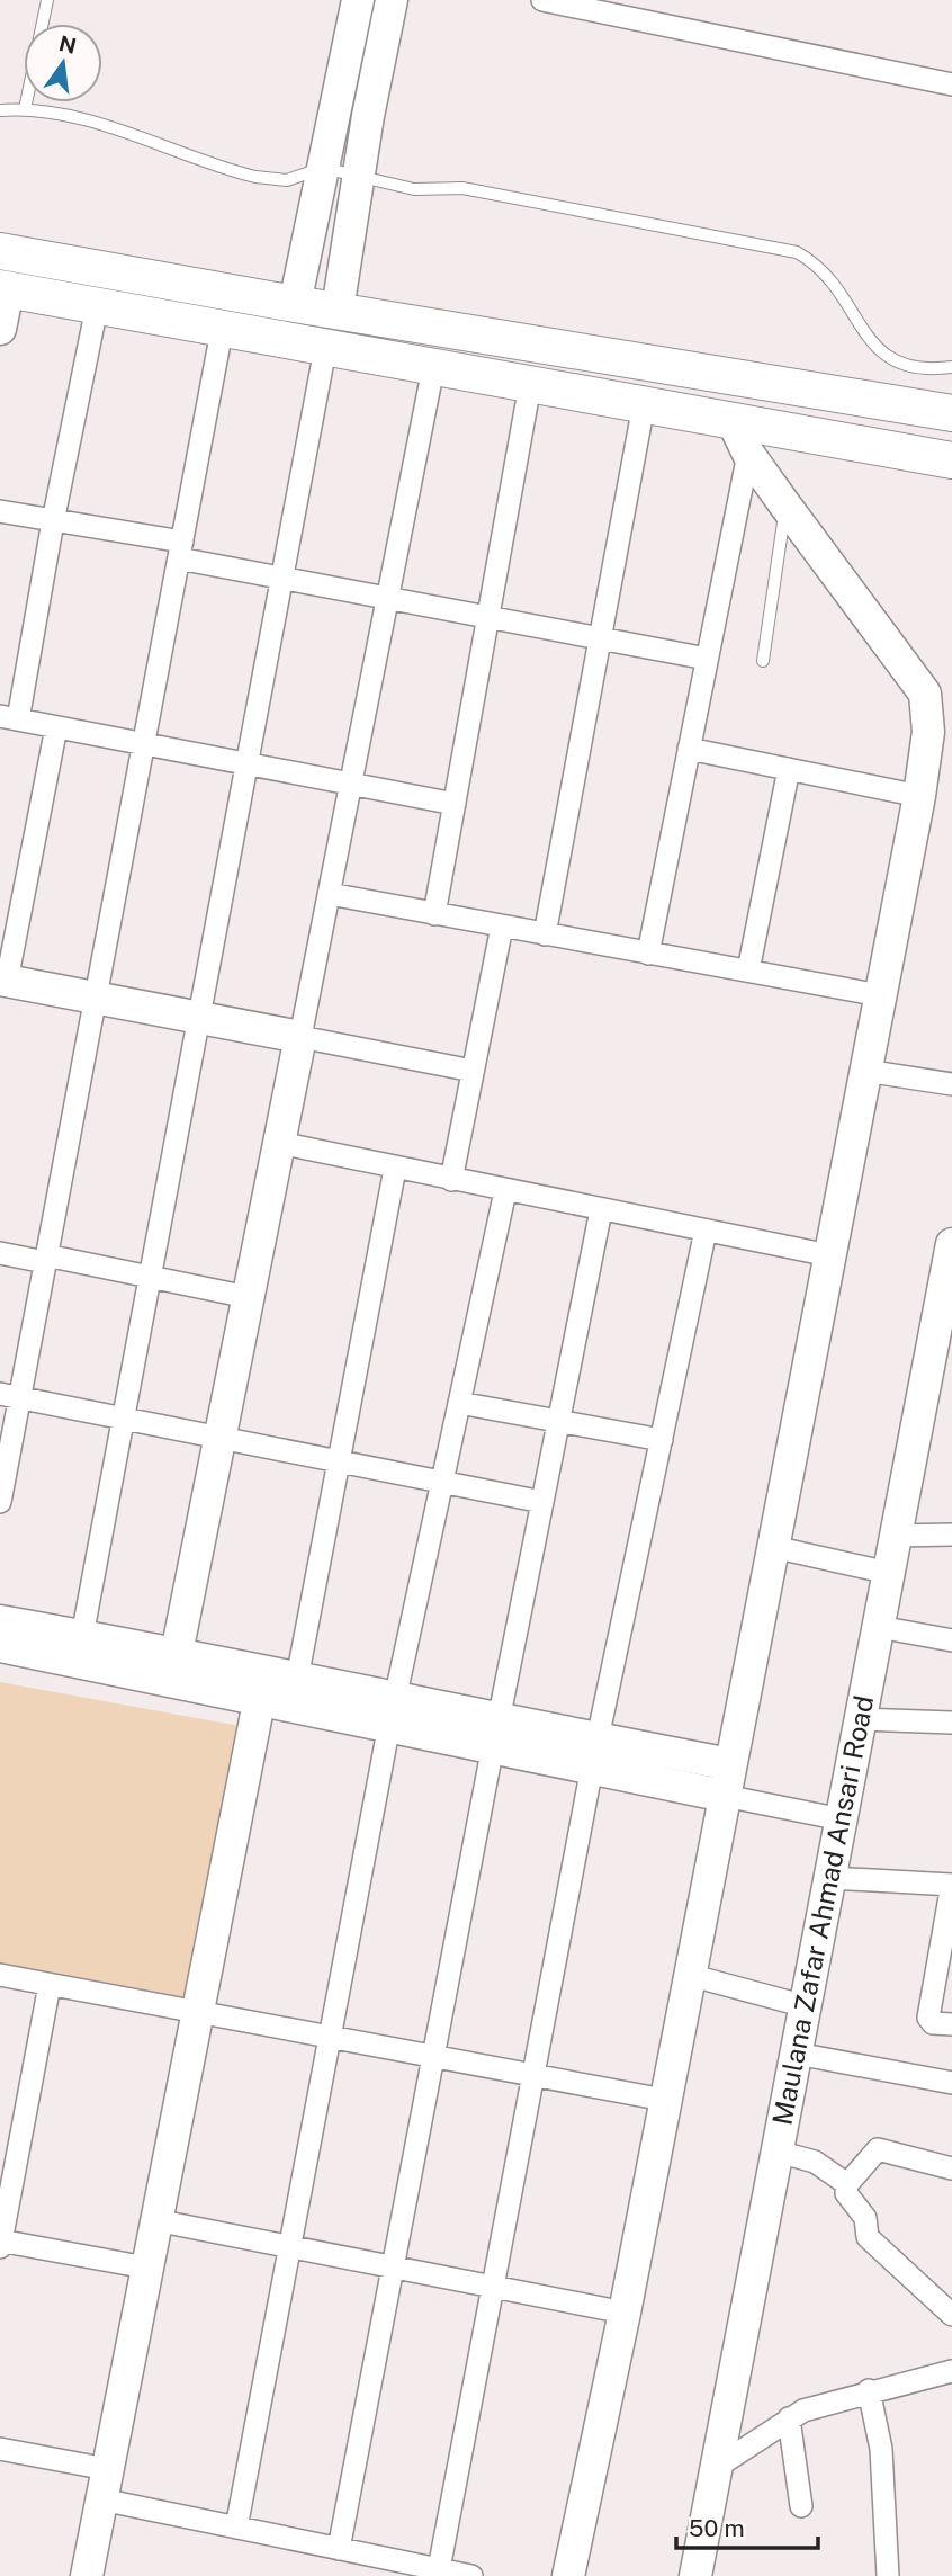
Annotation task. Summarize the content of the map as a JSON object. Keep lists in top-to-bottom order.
{
  "streets": {
    "street": ["Maulana Zafar Ahmad Ansari Road"]
  },
  "scale_bar": "50 m",
  "north": "top"
}
